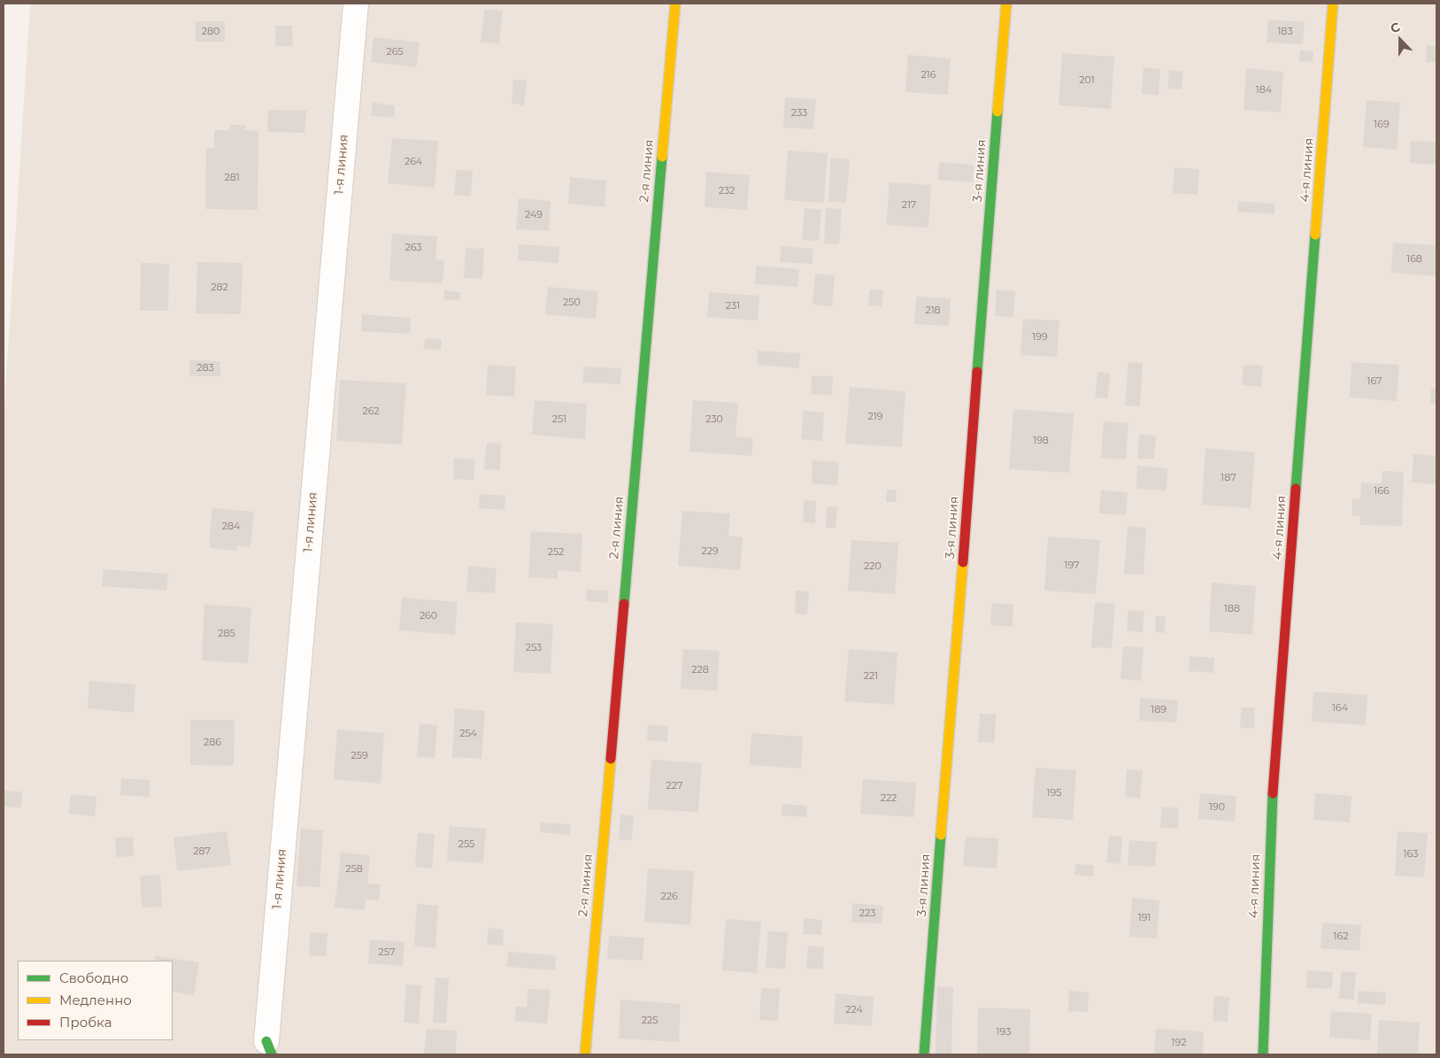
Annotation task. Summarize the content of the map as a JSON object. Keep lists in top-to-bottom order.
{
  "streets": {
    "street": [
      "1-я линия",
      "4-я линия",
      "2-я линия",
      "3-я линия"
    ]
  },
  "house_numbers": [
    "280",
    "183",
    "265",
    "216",
    "201",
    "184",
    "233",
    "169",
    "264",
    "281",
    "232",
    "217",
    "249",
    "263",
    "168",
    "282",
    "250",
    "231",
    "218",
    "199",
    "283",
    "167",
    "262",
    "219",
    "251",
    "230",
    "198",
    "187",
    "166",
    "284",
    "229",
    "252",
    "197",
    "220",
    "188",
    "260",
    "285",
    "253",
    "228",
    "221",
    "164",
    "189",
    "254",
    "286",
    "259",
    "227",
    "195",
    "222",
    "190",
    "255",
    "287",
    "163",
    "258",
    "226",
    "223",
    "191",
    "162",
    "257",
    "224",
    "225",
    "193",
    "192"
  ],
  "legend": ["Свободно", "Медленно", "Пробка"],
  "north": "top"
}
